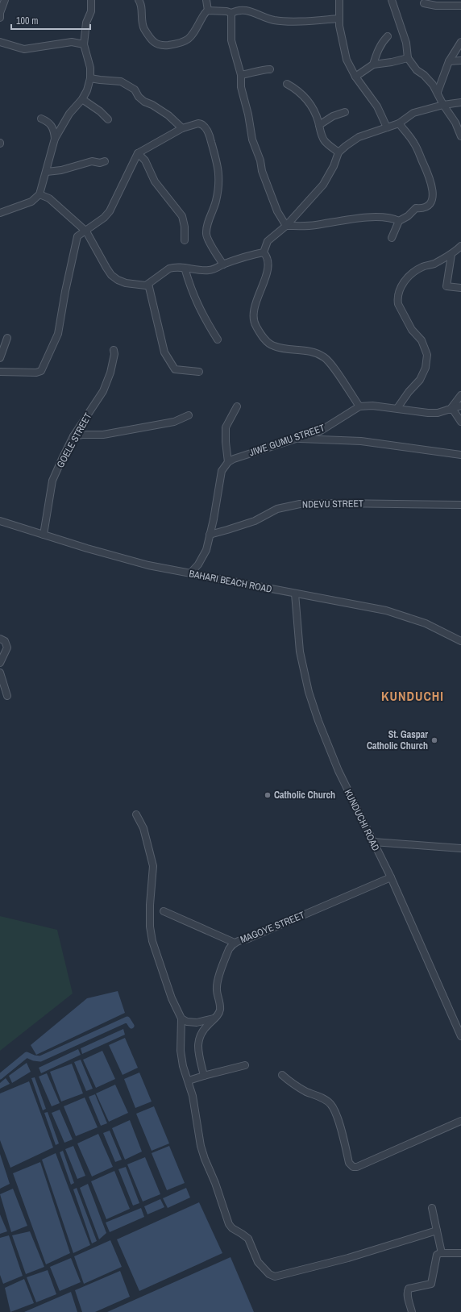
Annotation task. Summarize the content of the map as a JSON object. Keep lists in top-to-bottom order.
{
  "streets": {
    "street": [
      "GOELE STREET",
      "JIWE GUMU STREET",
      "NDEVU STREET",
      "BAHARI BEACH ROAD",
      "KUNDUCHI ROAD",
      "MAGOYE STREET"
    ]
  },
  "crossings": [
    ["GOELE STREET", "BAHARI BEACH ROAD"],
    ["BAHARI BEACH ROAD", "KUNDUCHI ROAD"],
    ["KUNDUCHI ROAD", "MAGOYE STREET"]
  ],
  "districts": ["KUNDUCHI"],
  "places": ["St. Gaspar Catholic Church", "Catholic Church"],
  "scale_bar": "100 m"
}
